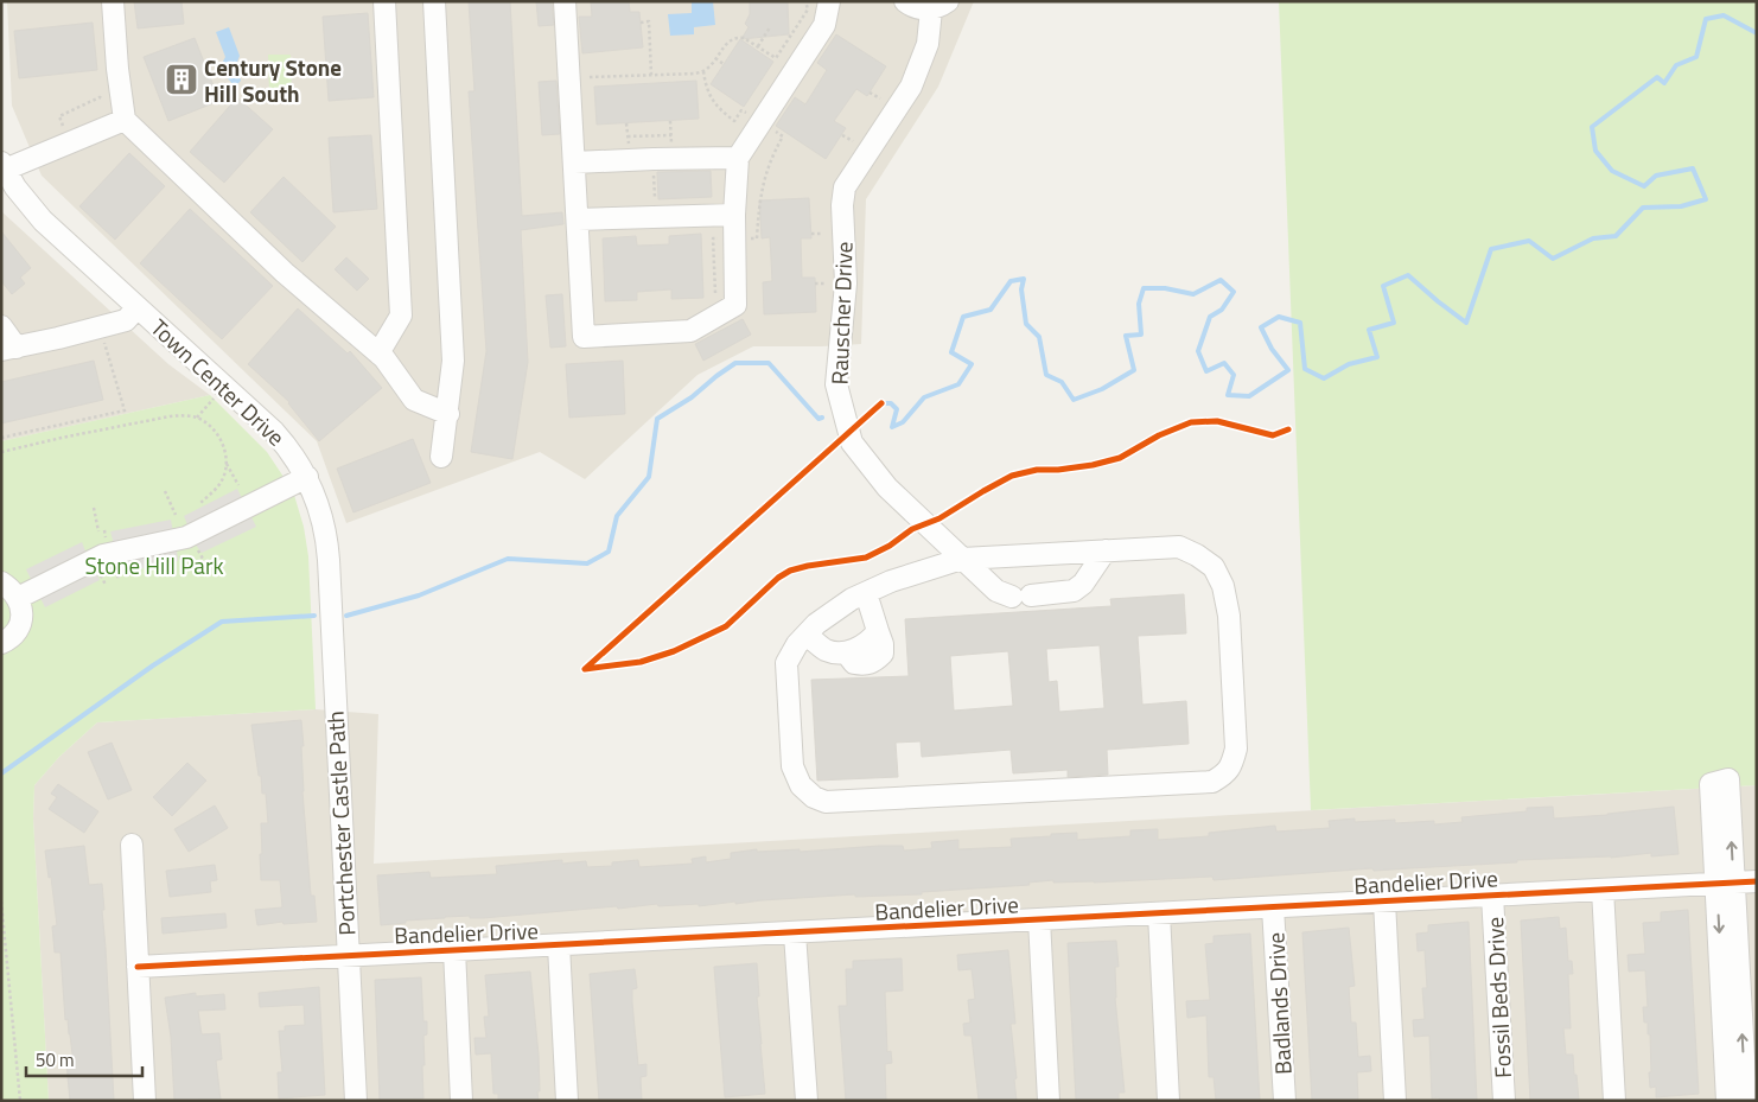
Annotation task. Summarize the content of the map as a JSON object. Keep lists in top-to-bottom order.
{
  "streets": {
    "street": [
      "Rauscher Drive",
      "Town Center Drive",
      "Portchester Castle Path",
      "Bandelier Drive",
      "Fossil Beds Drive",
      "Badlands Drive"
    ]
  },
  "crossings": [
    ["Town Center Drive", "Portchester Castle Path"],
    ["Portchester Castle Path", "Bandelier Drive"],
    ["Bandelier Drive", "Fossil Beds Drive"],
    ["Bandelier Drive", "Badlands Drive"]
  ],
  "parks": ["Stone Hill Park"],
  "places": {
    "building": ["Century Stone Hill South"]
  },
  "scale_bar": "50 m"
}
